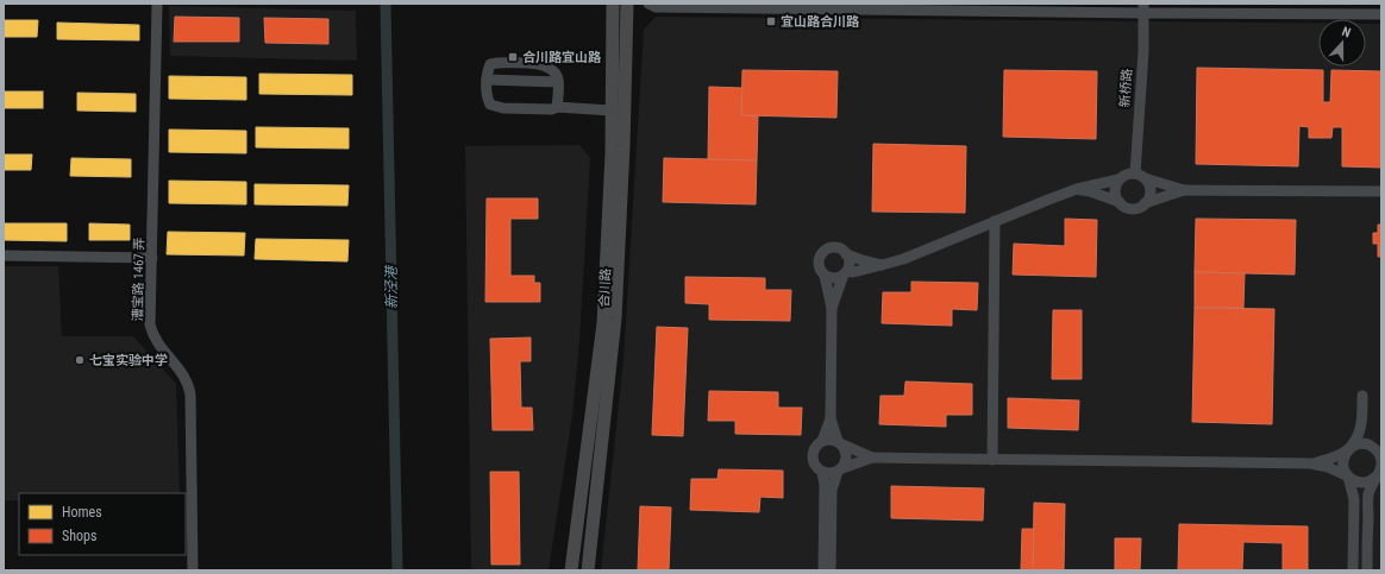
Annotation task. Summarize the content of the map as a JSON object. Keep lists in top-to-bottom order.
{
  "streets": {
    "main road": ["合川路"],
    "street": ["新桥路", "漕宝路 1467 弄"]
  },
  "water": ["新泾港"],
  "places": {
    "transit": ["宜山路合川路", "合川路宜山路"],
    "other": ["七宝实验中学"]
  },
  "legend": ["Homes", "Shops"],
  "north": "top"
}
